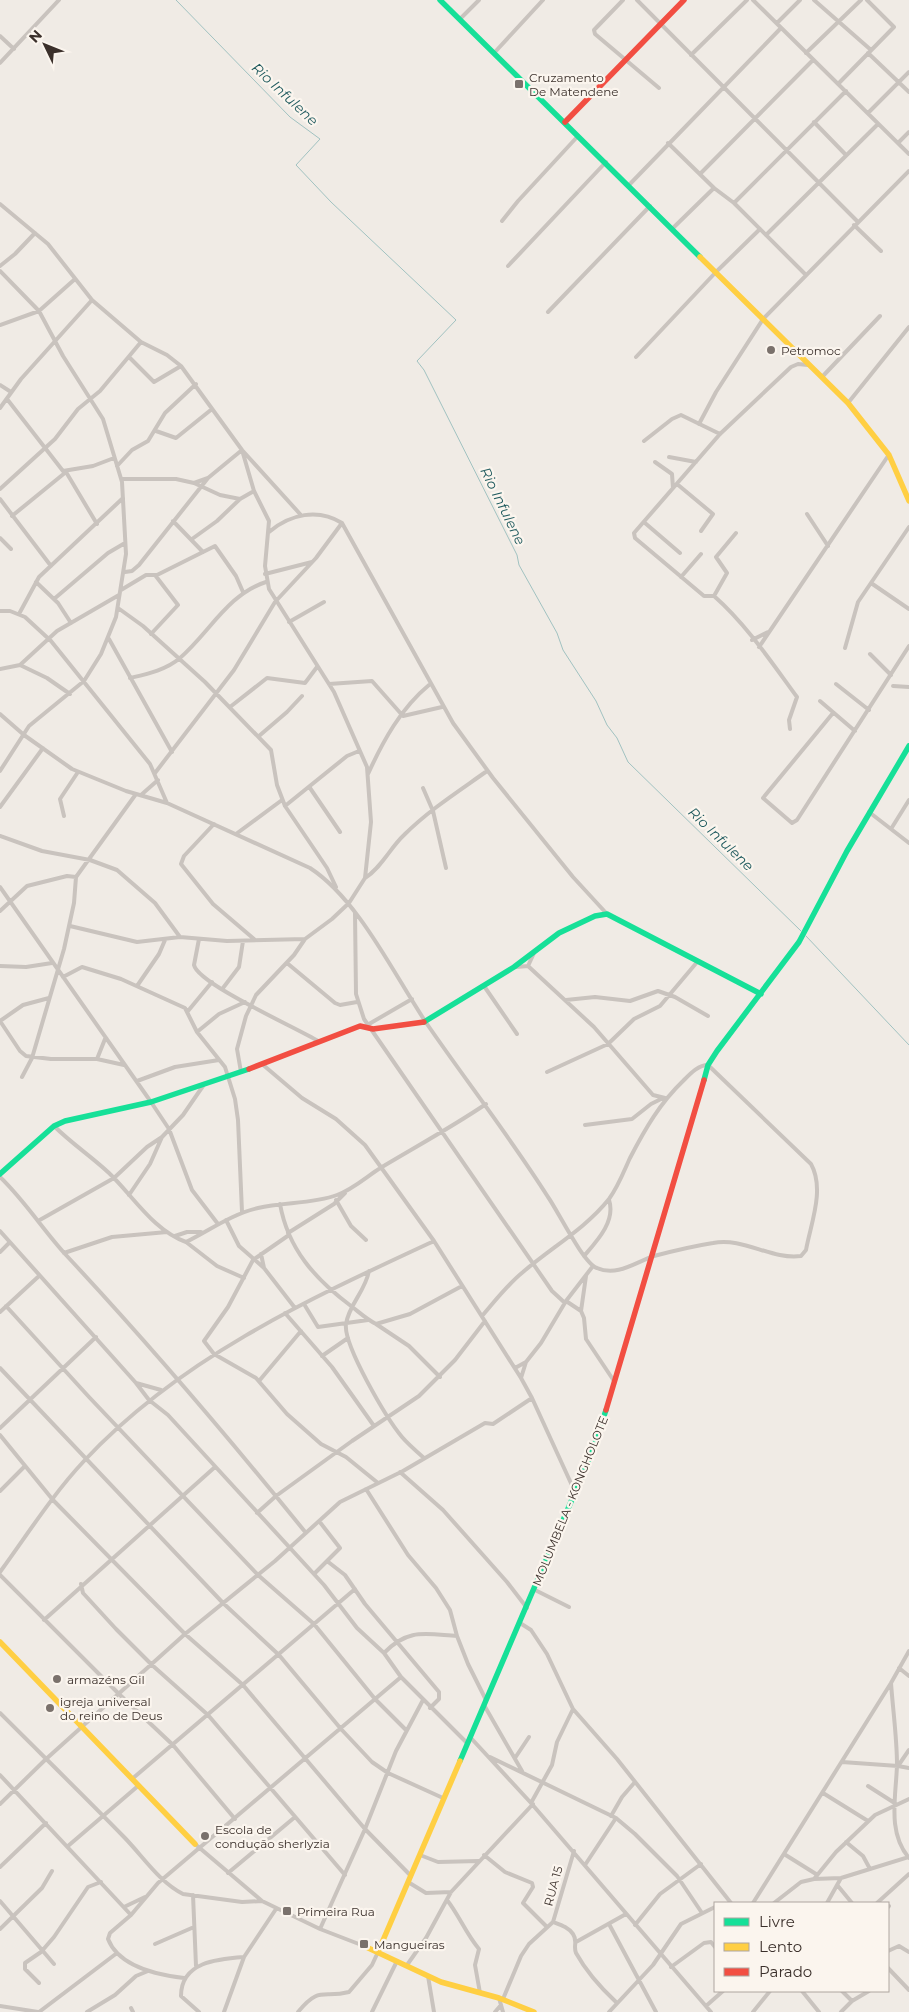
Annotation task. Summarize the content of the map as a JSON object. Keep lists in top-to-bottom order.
{
  "streets": {
    "main road": ["MOLUMBELA - KONGHOLOTE"],
    "street": ["RUA 15"]
  },
  "water": ["Rio Infulene"],
  "places": {
    "transit": ["Cruzamento De Matendene", "Primeira Rua", "Mangueiras"],
    "other": [
      "Petromoc",
      "armazéns Gil",
      "igreja universal do reino de Deus",
      "Escola de condução sherlyzia"
    ]
  },
  "legend": ["Livre", "Lento", "Parado"],
  "north": "top left"
}
